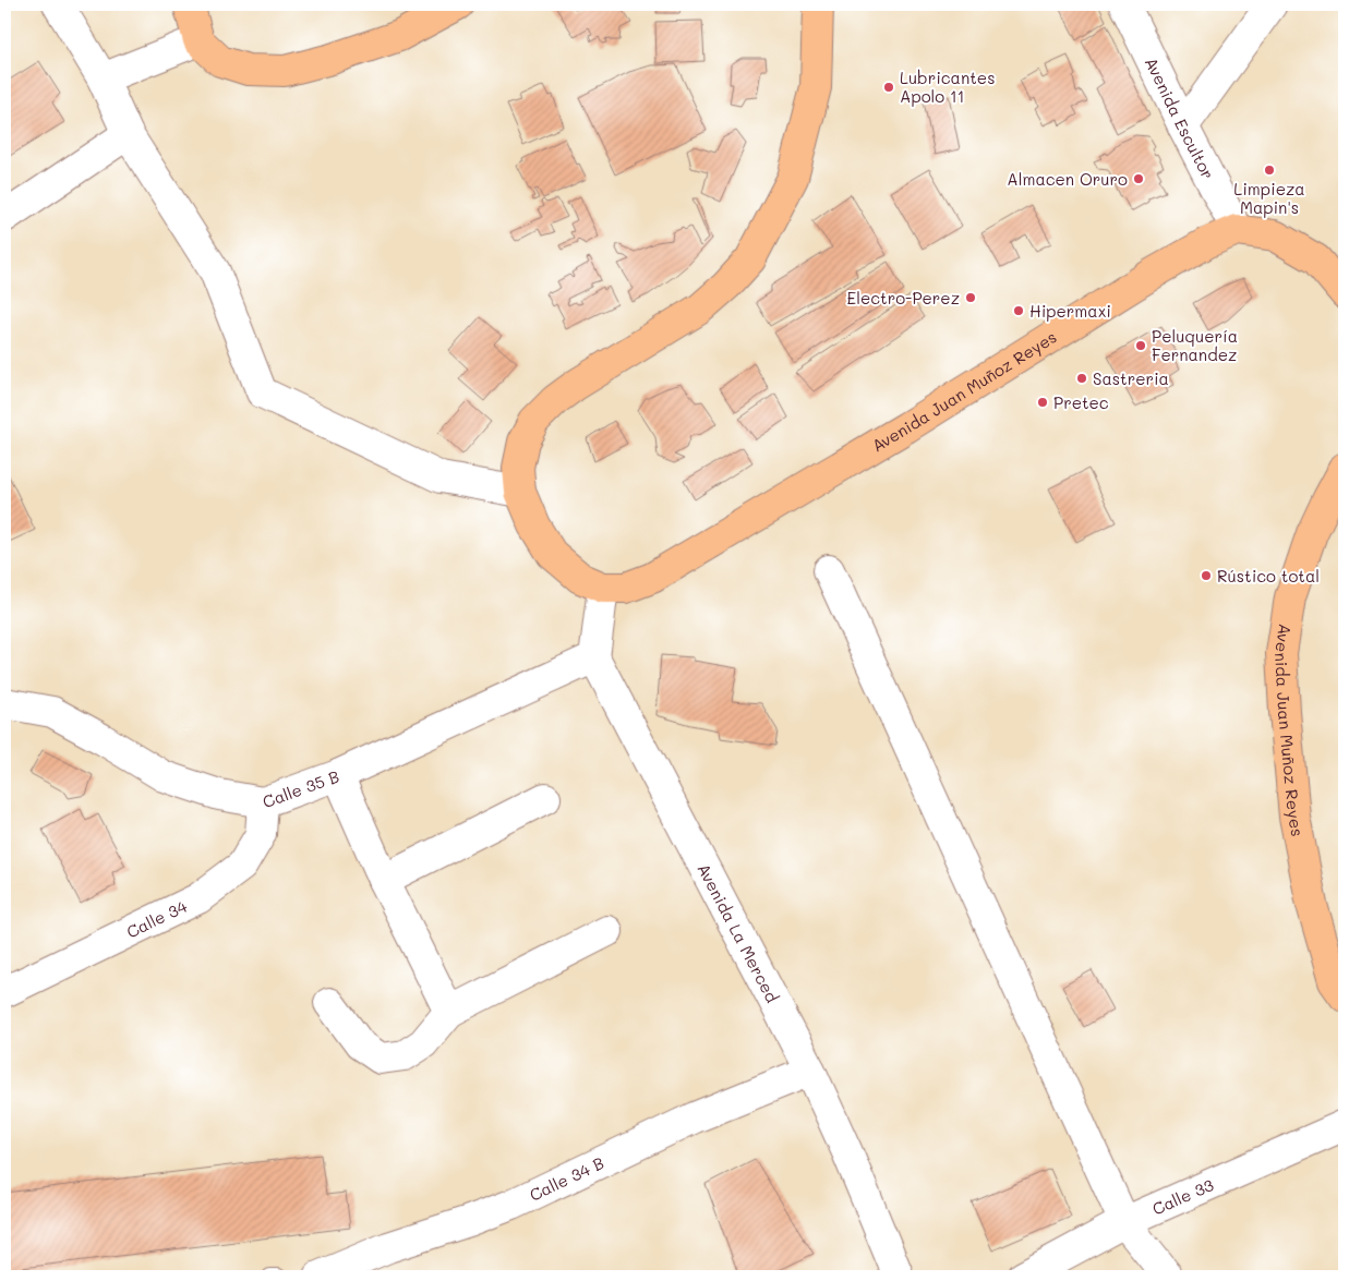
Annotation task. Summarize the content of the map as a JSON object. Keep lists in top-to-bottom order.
{
  "streets": {
    "main road": ["Avenida Juan Muñoz Reyes"],
    "street": [
      "Avenida Escultor",
      "Calle 35 B",
      "Calle 34",
      "Avenida La Merced",
      "Calle 34 B",
      "Calle 33"
    ]
  },
  "crossings": [
    ["Avenida Escultor", "Avenida Juan Muñoz Reyes"],
    ["Calle 35 B", "Calle 34"],
    ["Calle 35 B", "Avenida La Merced"],
    ["Avenida La Merced", "Calle 34 B"]
  ],
  "places": [
    "Lubricantes Apolo 11",
    "Limpieza Mapin's",
    "Almacen Oruro",
    "Electro-Perez",
    "Hipermaxi",
    "Peluquería Fernandez",
    "Sastreria",
    "Pretec",
    "Rústico total"
  ]
}
